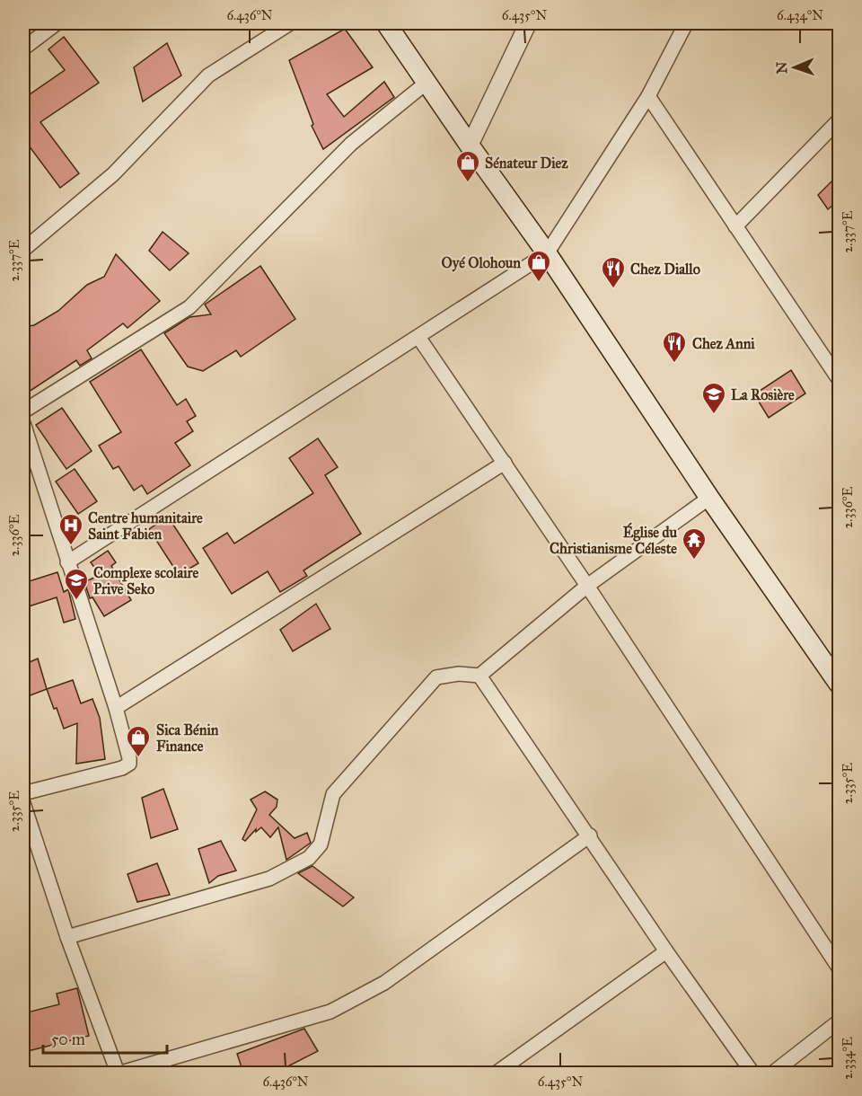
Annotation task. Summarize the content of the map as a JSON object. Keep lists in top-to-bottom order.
{
  "places": {
    "shop": ["Sénateur Diez", "Oyé Olohoun", "Sica Bénin Finance"],
    "restaurant": ["Chez Diallo", "Chez Anni"],
    "school or university": ["La Rosière", "Complexe scolaire Prive Seko"],
    "hospital": ["Centre humanitaire Saint Fabien"],
    "temple": ["Église du Christianisme Céleste"]
  },
  "scale_bar": "50 m",
  "north": "left",
  "coordinates": [
    "6.436°N",
    "6.435°N",
    "6.434°N",
    "2.337°E",
    "2.336°E",
    "2.335°E",
    "2.334°E"
  ]
}
